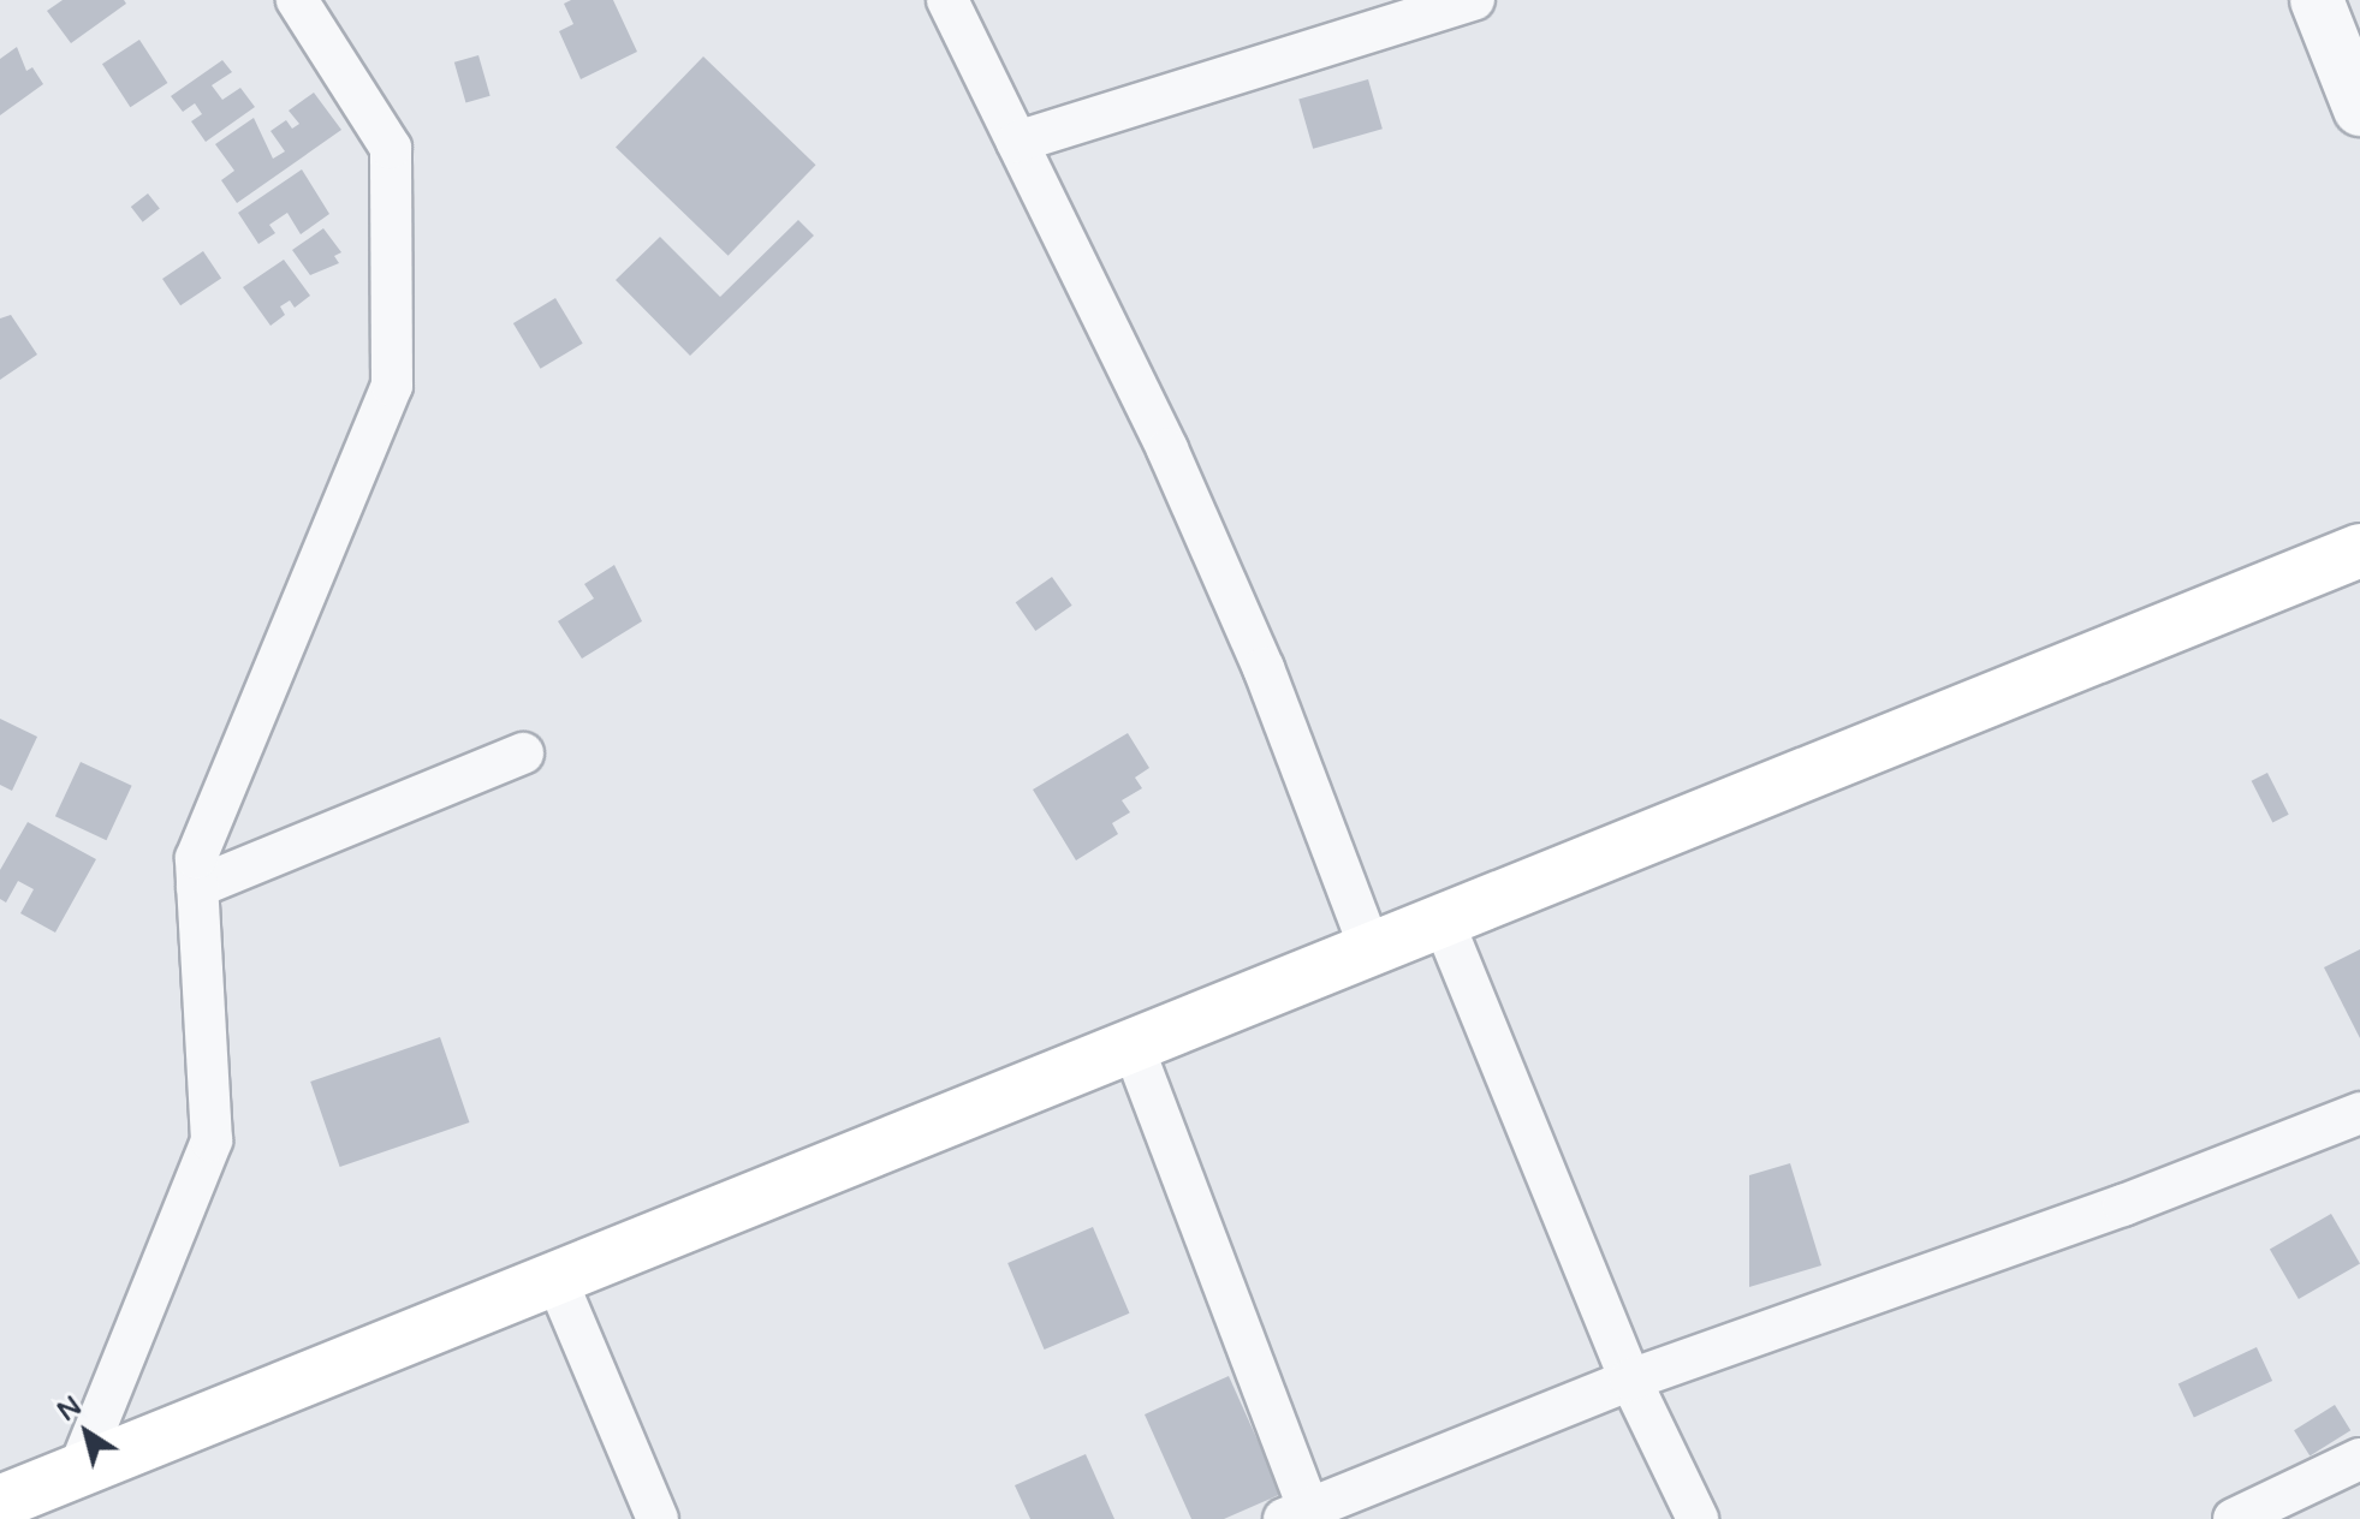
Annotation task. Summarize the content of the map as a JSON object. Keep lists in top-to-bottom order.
{
  "north": "top left"
}
